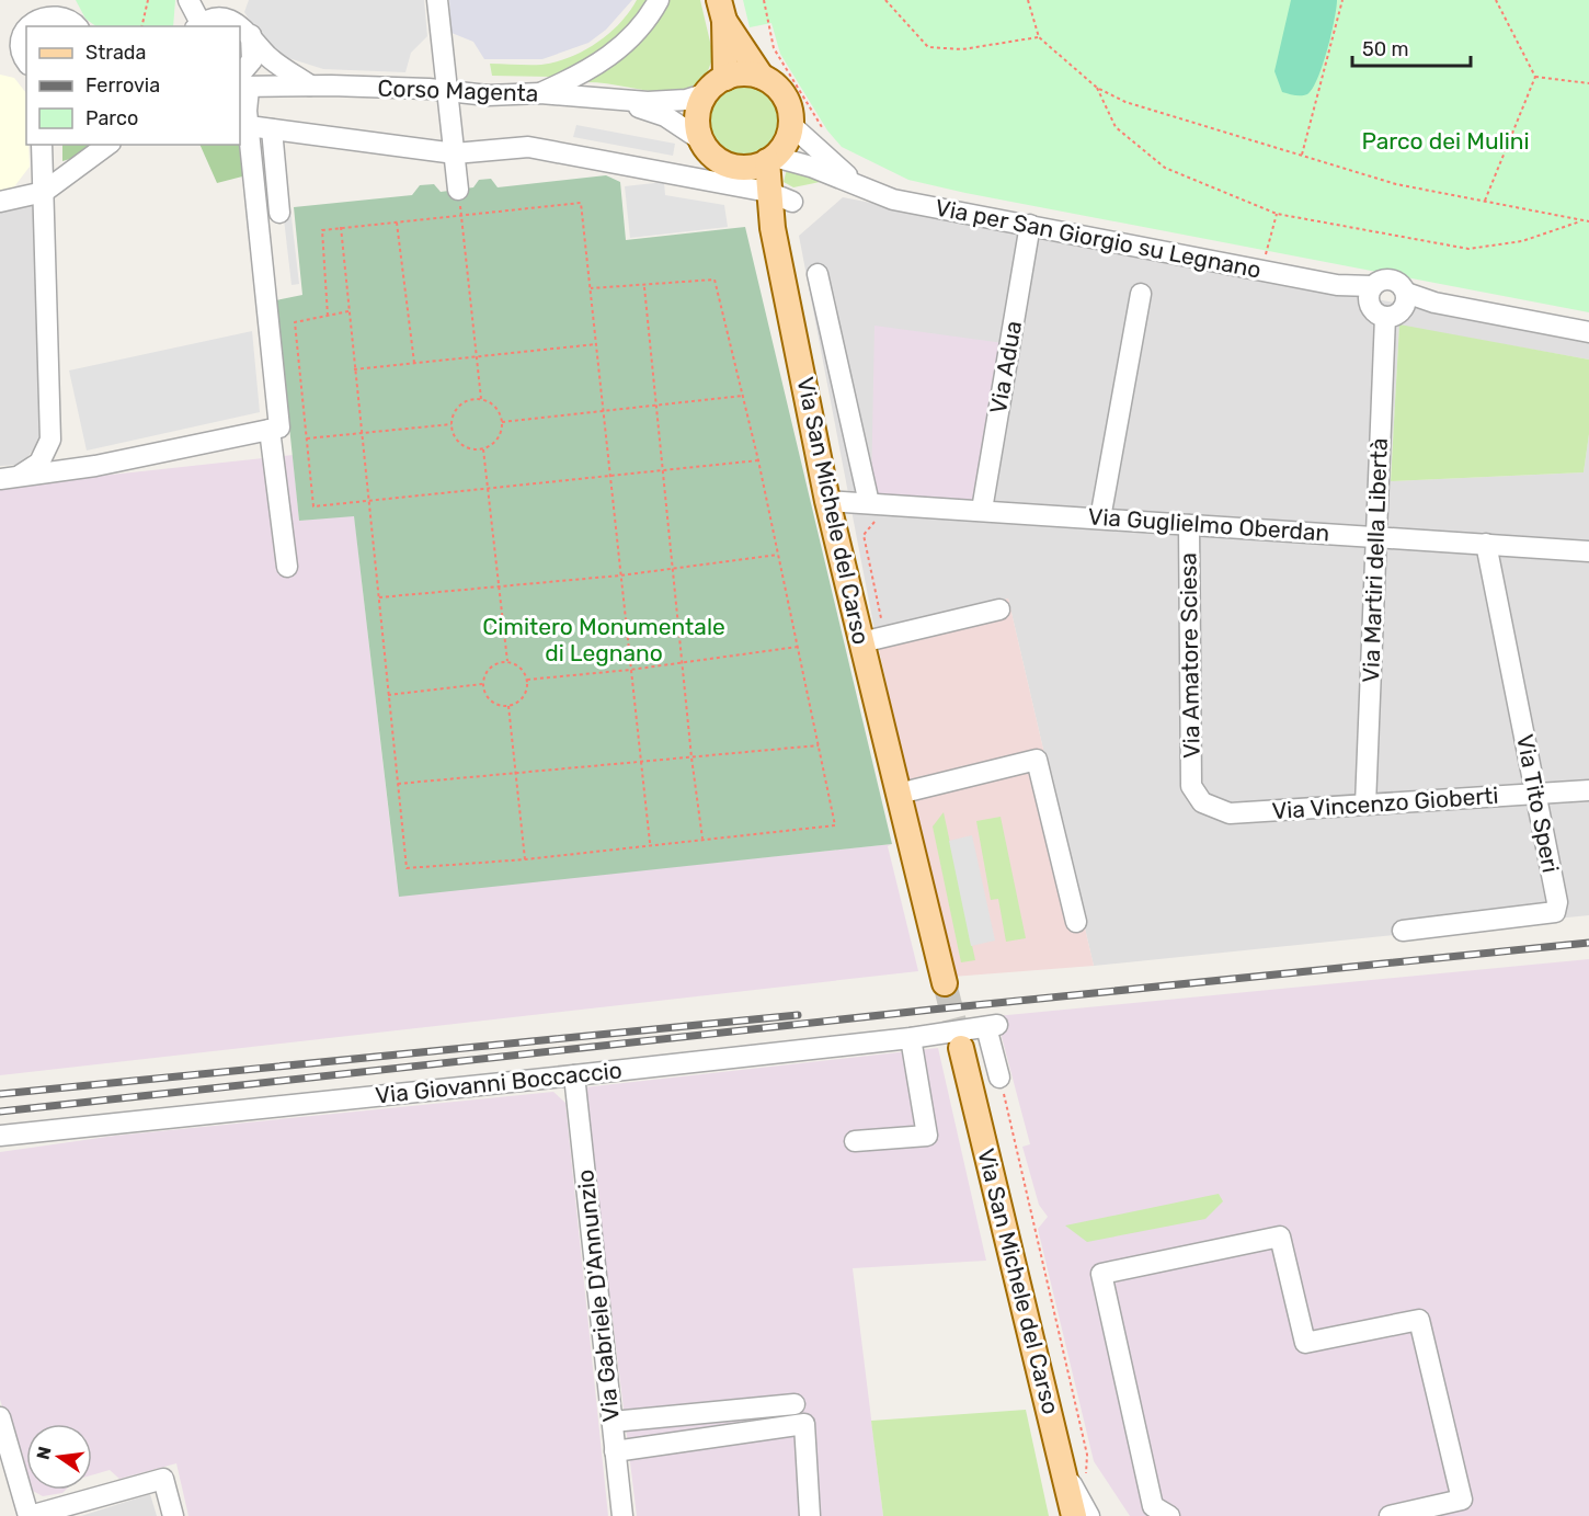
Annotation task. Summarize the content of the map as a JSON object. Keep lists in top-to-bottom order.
{
  "streets": {
    "main road": ["Via San Michele del Carso"],
    "street": [
      "Corso Magenta",
      "Via per San Giorgio su Legnano",
      "Via Adua",
      "Via Guglielmo Oberdan",
      "Via Martiri della Libertà",
      "Via Amatore Sciesa",
      "Via Vincenzo Gioberti",
      "Via Tito Speri",
      "Via Giovanni Boccaccio",
      "Via Gabriele D'Annunzio"
    ]
  },
  "crossings": [
    ["Corso Magenta", "Via per San Giorgio su Legnano"],
    ["Corso Magenta", "Via San Michele del Carso"],
    ["Via per San Giorgio su Legnano", "Via Adua"],
    ["Via per San Giorgio su Legnano", "Via San Michele del Carso"],
    ["Via per San Giorgio su Legnano", "Via Martiri della Libertà"],
    ["Via Adua", "Via Guglielmo Oberdan"],
    ["Via San Michele del Carso", "Via Guglielmo Oberdan"],
    ["Via Guglielmo Oberdan", "Via Martiri della Libertà"],
    ["Via Guglielmo Oberdan", "Via Amatore Sciesa"],
    ["Via Guglielmo Oberdan", "Via Tito Speri"],
    ["Via Martiri della Libertà", "Via Vincenzo Gioberti"],
    ["Via Amatore Sciesa", "Via Vincenzo Gioberti"],
    ["Via Vincenzo Gioberti", "Via Tito Speri"],
    ["Via Giovanni Boccaccio", "Via Gabriele D'Annunzio"]
  ],
  "parks": ["Parco dei Mulini", "Cimitero Monumentale di Legnano"],
  "legend": ["Strada", "Ferrovia", "Parco"],
  "scale_bar": "50 m",
  "north": "left"
}
